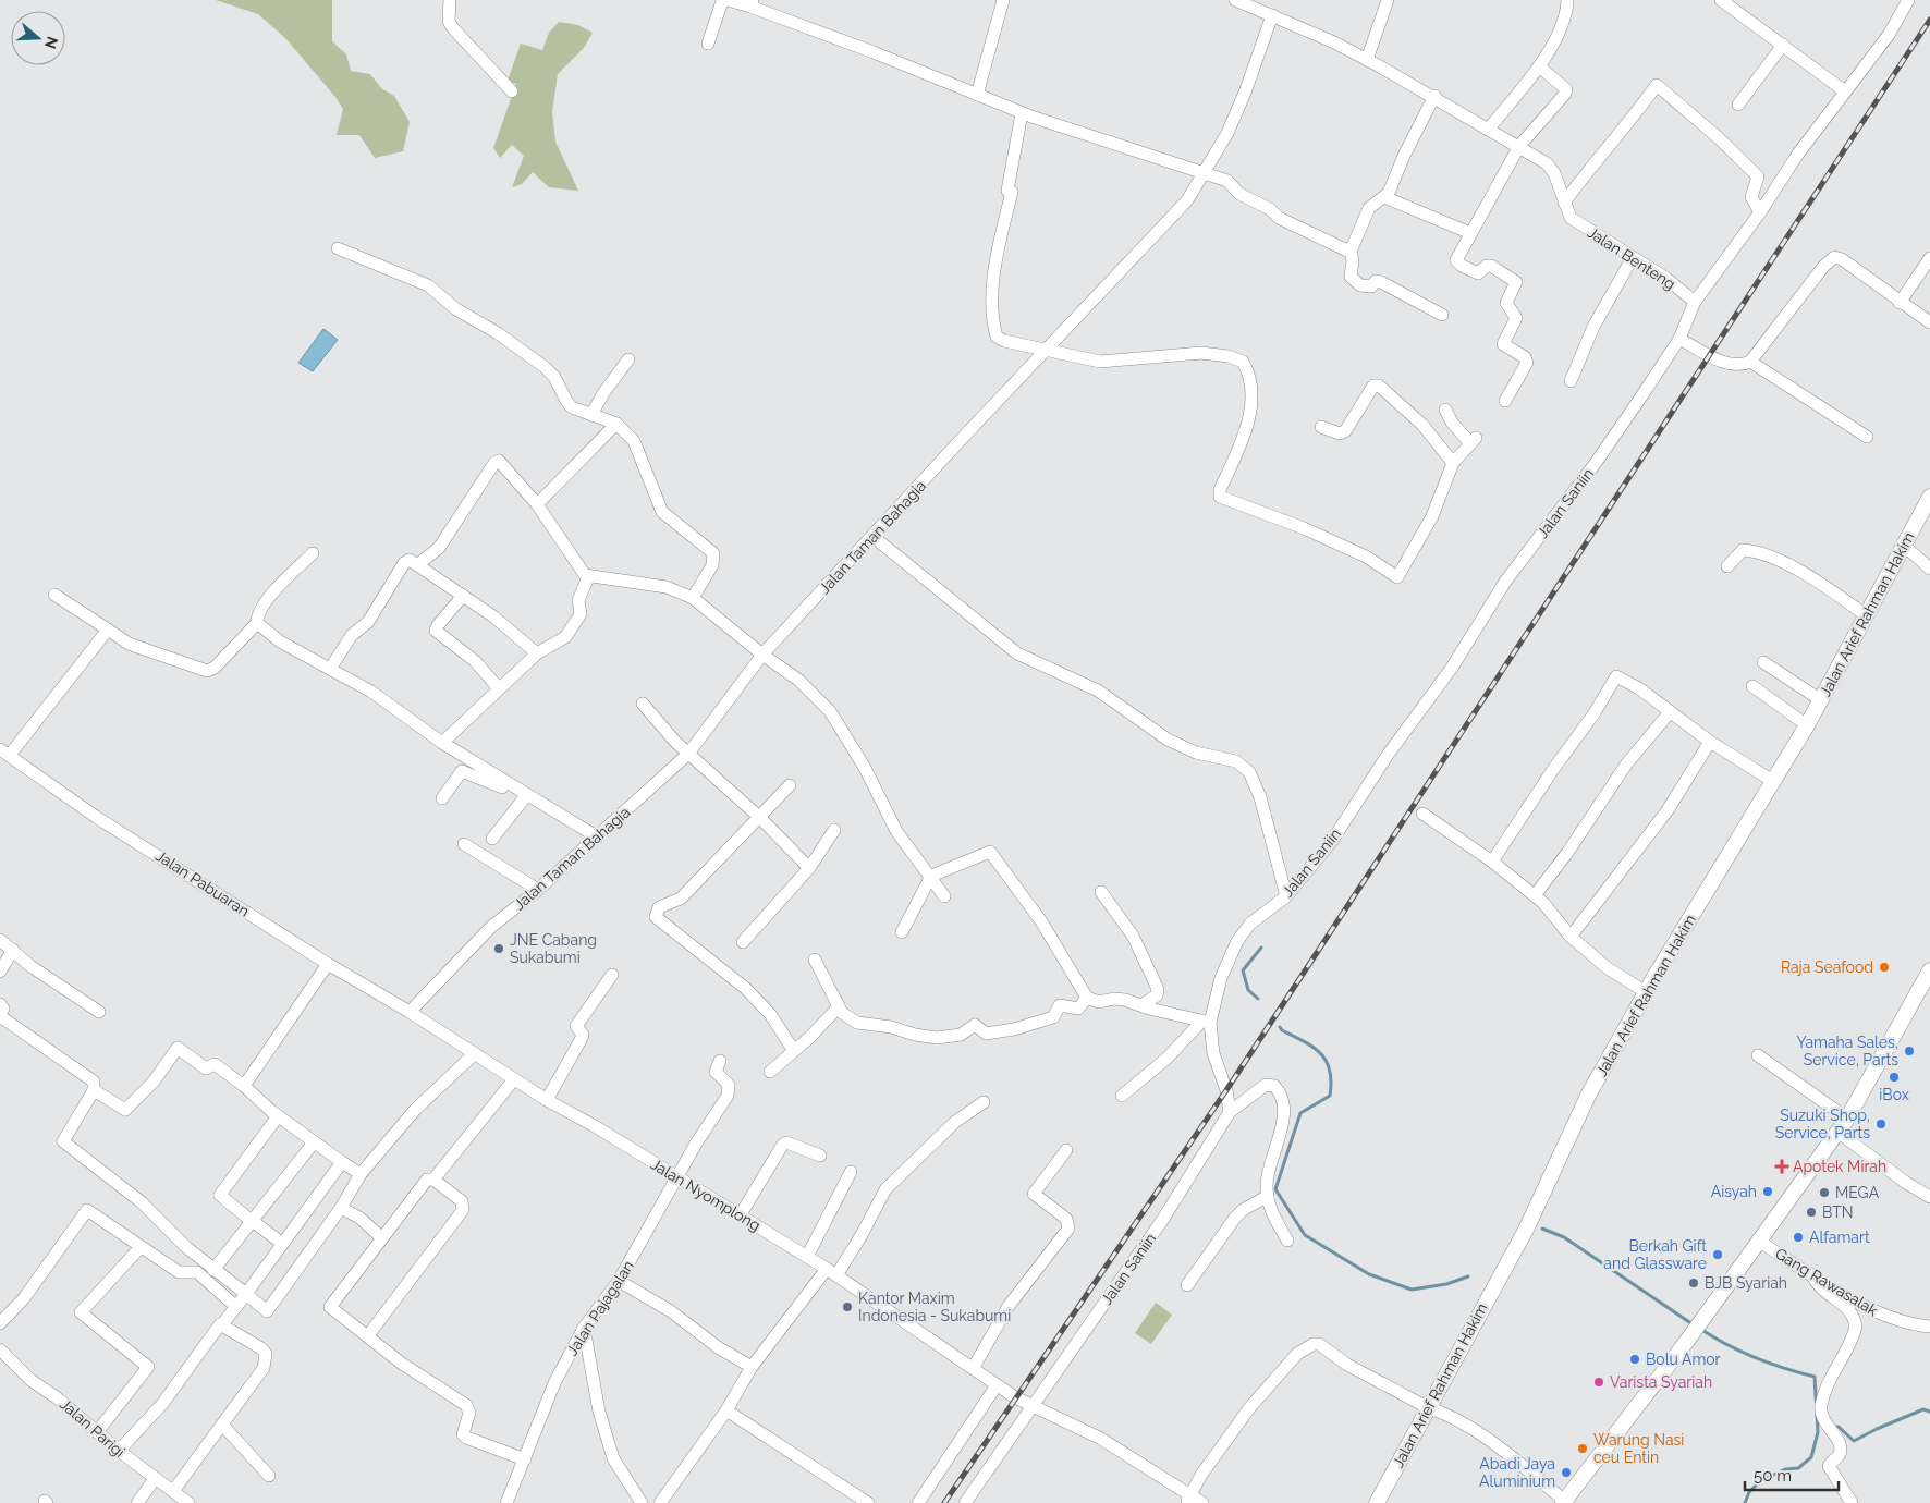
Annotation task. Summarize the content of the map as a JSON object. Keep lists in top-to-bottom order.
{
  "streets": {
    "main road": ["Jalan Arief Rahman Hakim"],
    "street": [
      "Jalan Benteng",
      "Jalan Saniin",
      "Jalan Taman Bahagia",
      "Jalan Pabuaran",
      "Jalan Nyomplong",
      "Gang Rawasalak",
      "Jalan Pajagalan",
      "Jalan Parigi"
    ]
  },
  "crossings": [
    ["Jalan Benteng", "Jalan Taman Bahagia"],
    ["Jalan Saniin", "Jalan Nyomplong"],
    ["Jalan Taman Bahagia", "Jalan Pabuaran"],
    ["Jalan Taman Bahagia", "Jalan Nyomplong"],
    ["Jalan Pabuaran", "Jalan Nyomplong"],
    ["Jalan Nyomplong", "Jalan Pajagalan"]
  ],
  "places": {
    "other": [
      "JNE Cabang Sukabumi",
      "Raja Seafood",
      "Yamaha Sales, Service, Parts",
      "iBox",
      "Suzuki Shop, Service, Parts",
      "Aisyah",
      "MEGA",
      "BTN",
      "Alfamart",
      "Berkah Gift and Glassware",
      "BJB Syariah",
      "Kantor Maxim Indonesia - Sukabumi",
      "Bolu Amor",
      "Varista Syariah",
      "Warung Nasi ceu Entin",
      "Abadi Jaya Aluminium"
    ],
    "health": ["Apotek Mirah"]
  },
  "scale_bar": "50 m",
  "north": "right"
}
